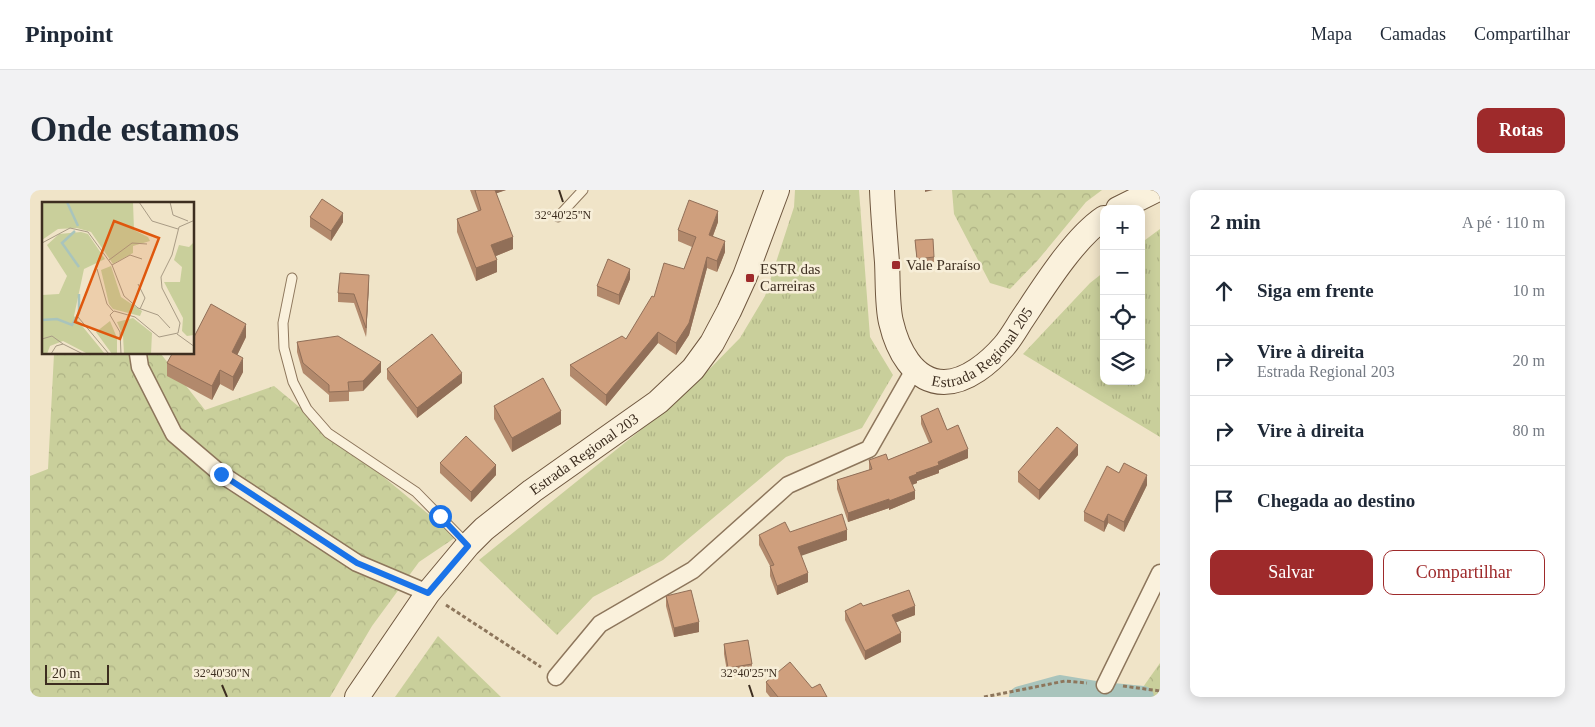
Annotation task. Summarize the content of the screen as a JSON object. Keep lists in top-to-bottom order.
{
  "streets": {
    "main road": ["Estrada Regional 205", "Estrada Regional 203"]
  },
  "places": {
    "transit": ["Vale Paraíso", "ESTR das Carreiras"]
  },
  "scale_bar": "20 m",
  "page": {
    "header": "Pinpoint",
    "nav": ["Mapa", "Camadas", "Compartilhar"],
    "buttons": [
      "Rotas",
      ["Salvar", "Compartilhar"]
    ],
    "title": "Onde estamos",
    "heading": ["2 min", "A pé · 110 m"],
    "map_buttons": ["+", "−"],
    "list": [
      ["Siga em frente", "10 m"],
      ["Vire à direita", "Estrada Regional 203", "20 m"],
      ["Vire à direita", "80 m"],
      "Chegada ao destino"
    ],
    "scale": "20 m"
  },
  "coordinates": ["32°40'25\"N", "32°40'30\"N"]
}
